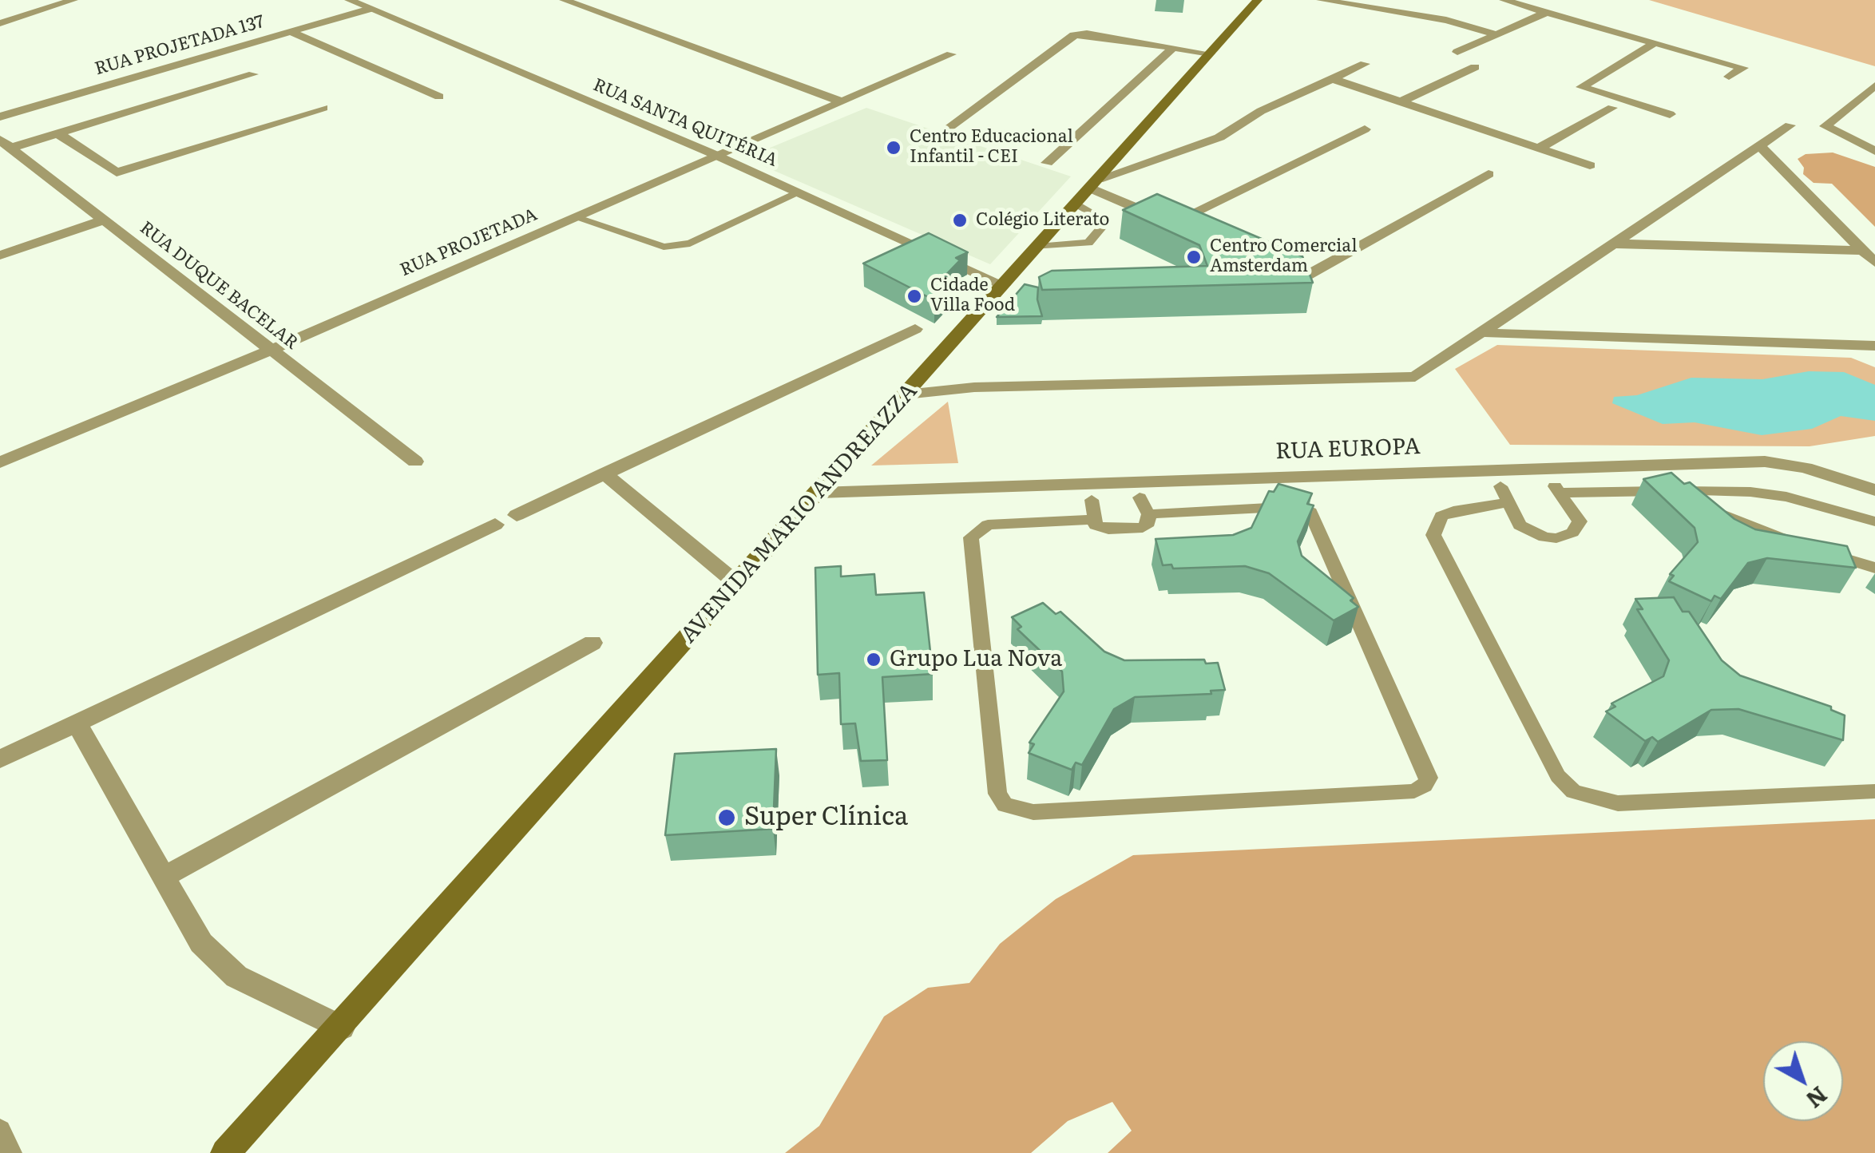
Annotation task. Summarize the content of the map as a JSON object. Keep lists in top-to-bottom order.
{
  "streets": {
    "main road": ["AVENIDA MARIO ANDREAZZA"],
    "street": [
      "RUA PROJETADA 137",
      "RUA SANTA QUITÉRIA",
      "RUA PROJETADA",
      "RUA DUQUE BACELAR",
      "RUA EUROPA"
    ]
  },
  "crossings": [
    ["RUA PROJETADA 137", "RUA SANTA QUITÉRIA"],
    ["RUA SANTA QUITÉRIA", "RUA PROJETADA"],
    ["RUA SANTA QUITÉRIA", "AVENIDA MARIO ANDREAZZA"],
    ["RUA PROJETADA", "RUA DUQUE BACELAR"],
    ["RUA EUROPA", "AVENIDA MARIO ANDREAZZA"]
  ],
  "places": [
    "Centro Educacional Infantil - CEI",
    "Colégio Literato",
    "Centro Comercial Amsterdam",
    "Cidade Villa Food",
    "Grupo Lua Nova",
    "Super Clínica"
  ],
  "north": "bottom right"
}
